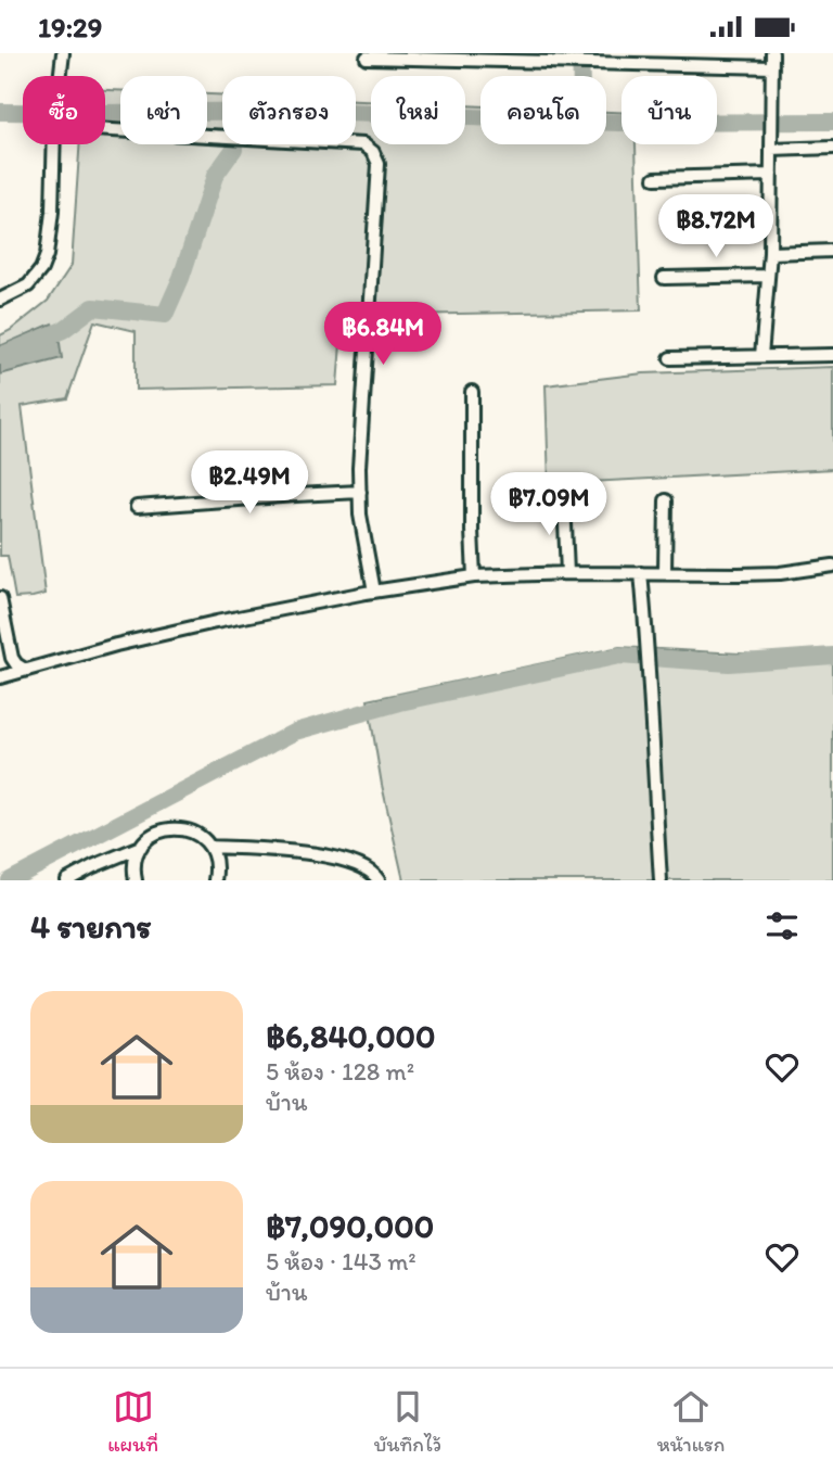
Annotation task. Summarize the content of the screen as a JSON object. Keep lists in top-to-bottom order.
{
  "page": {
    "status": "19:29",
    "chip": [
      "ซื้อ",
      "เช่า",
      "ตัวกรอง",
      "ใหม่",
      "คอนโด",
      "บ้าน"
    ],
    "price": [
      "฿8.72M",
      "฿6.84M",
      "฿2.49M",
      "฿7.09M"
    ],
    "heading": "4 รายการ",
    "list": [
      {
        "name": "฿6,840,000",
        "note": "5 ห้อง · 128 m² · บ้าน"
      },
      {
        "name": "฿7,090,000",
        "note": "5 ห้อง · 143 m² · บ้าน"
      }
    ],
    "tabs": ["แผนที่", "บันทึกไว้", "หน้าแรก"]
  }
}
